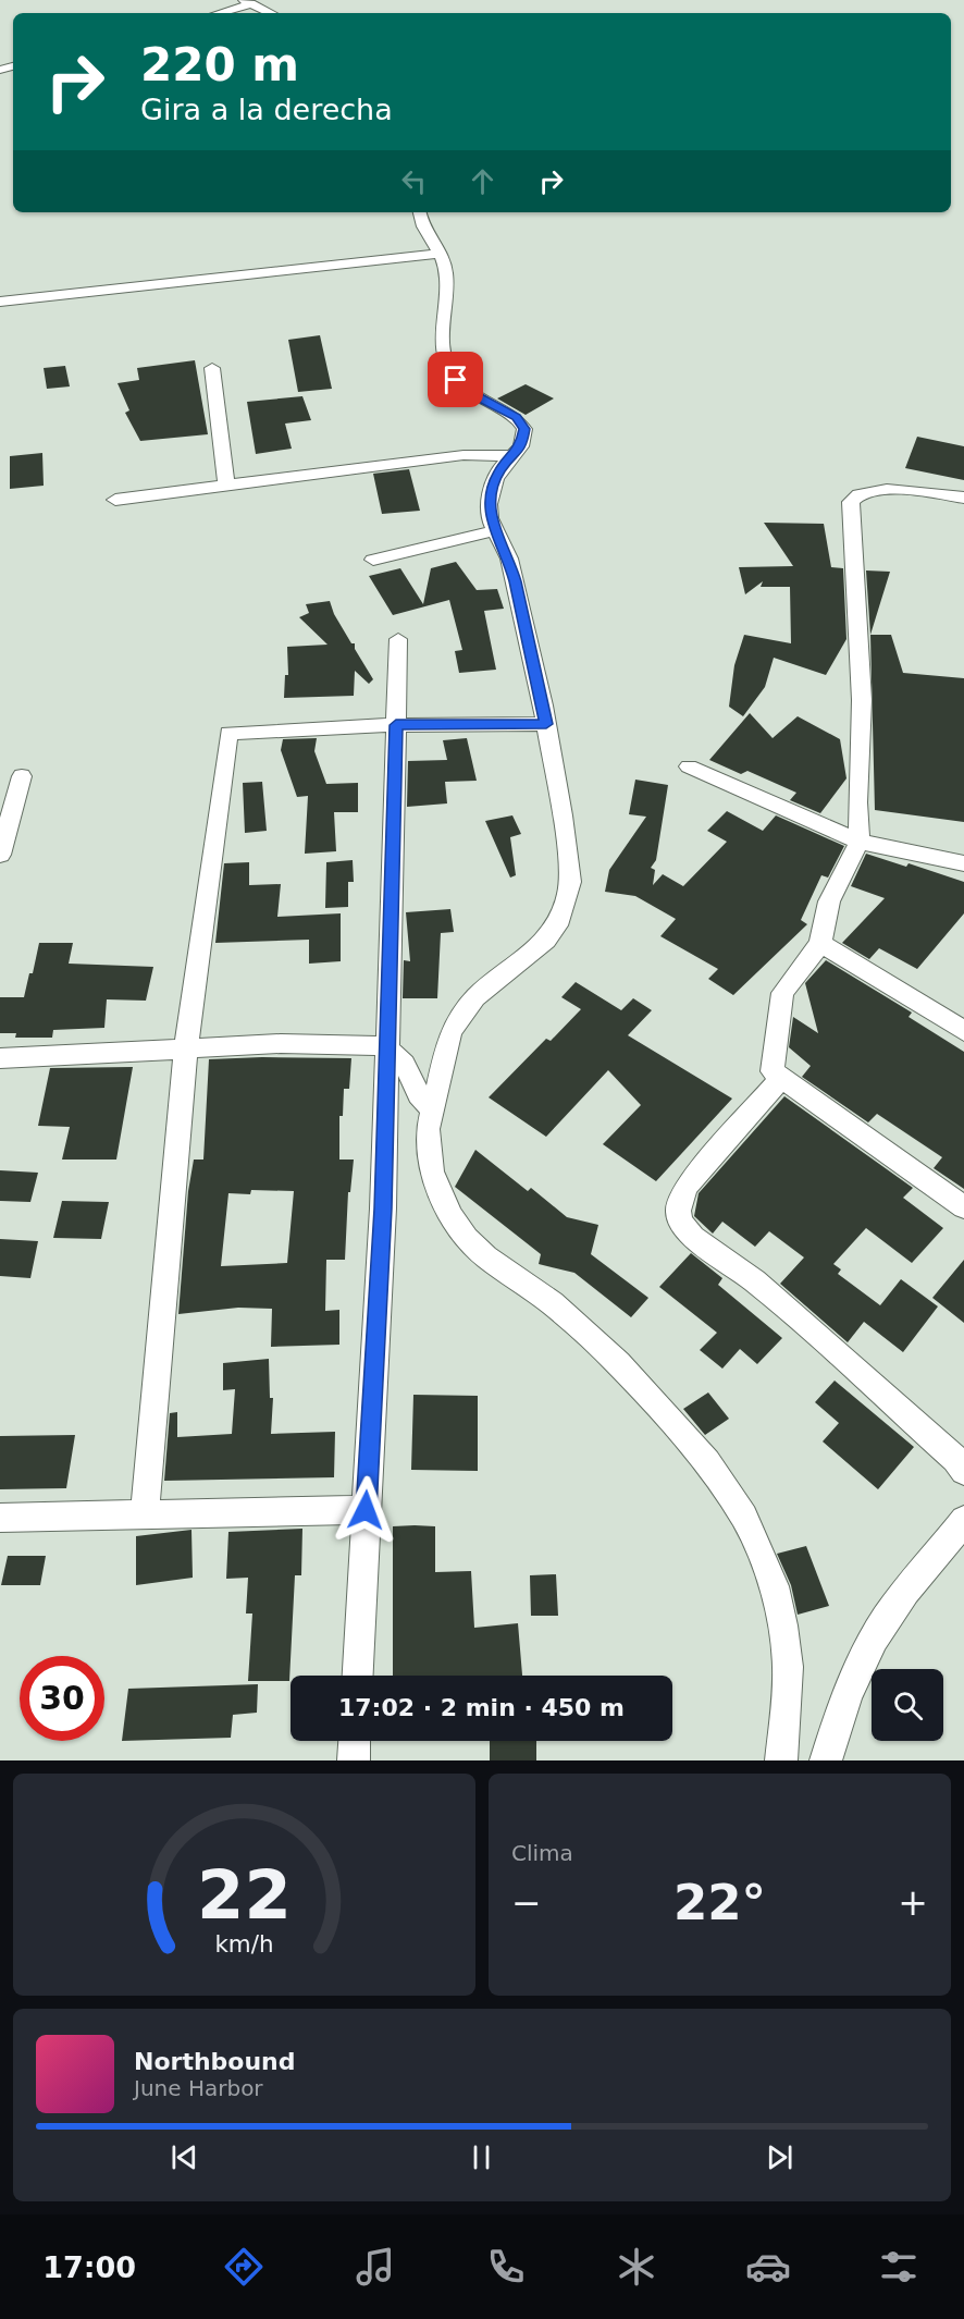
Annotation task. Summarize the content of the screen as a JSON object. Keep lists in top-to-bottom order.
{
  "page": {
    "turn": ["220 m", "Gira a la derecha"],
    "limit": "30",
    "trip": "17:02 · 2 min · 450 m",
    "tile": "Clima",
    "heat": ["−", "22°", "+"],
    "song": ["Northbound", "June Harbor"],
    "tabs": "17:00",
    "gauge": ["22", "km/h"]
  }
}
